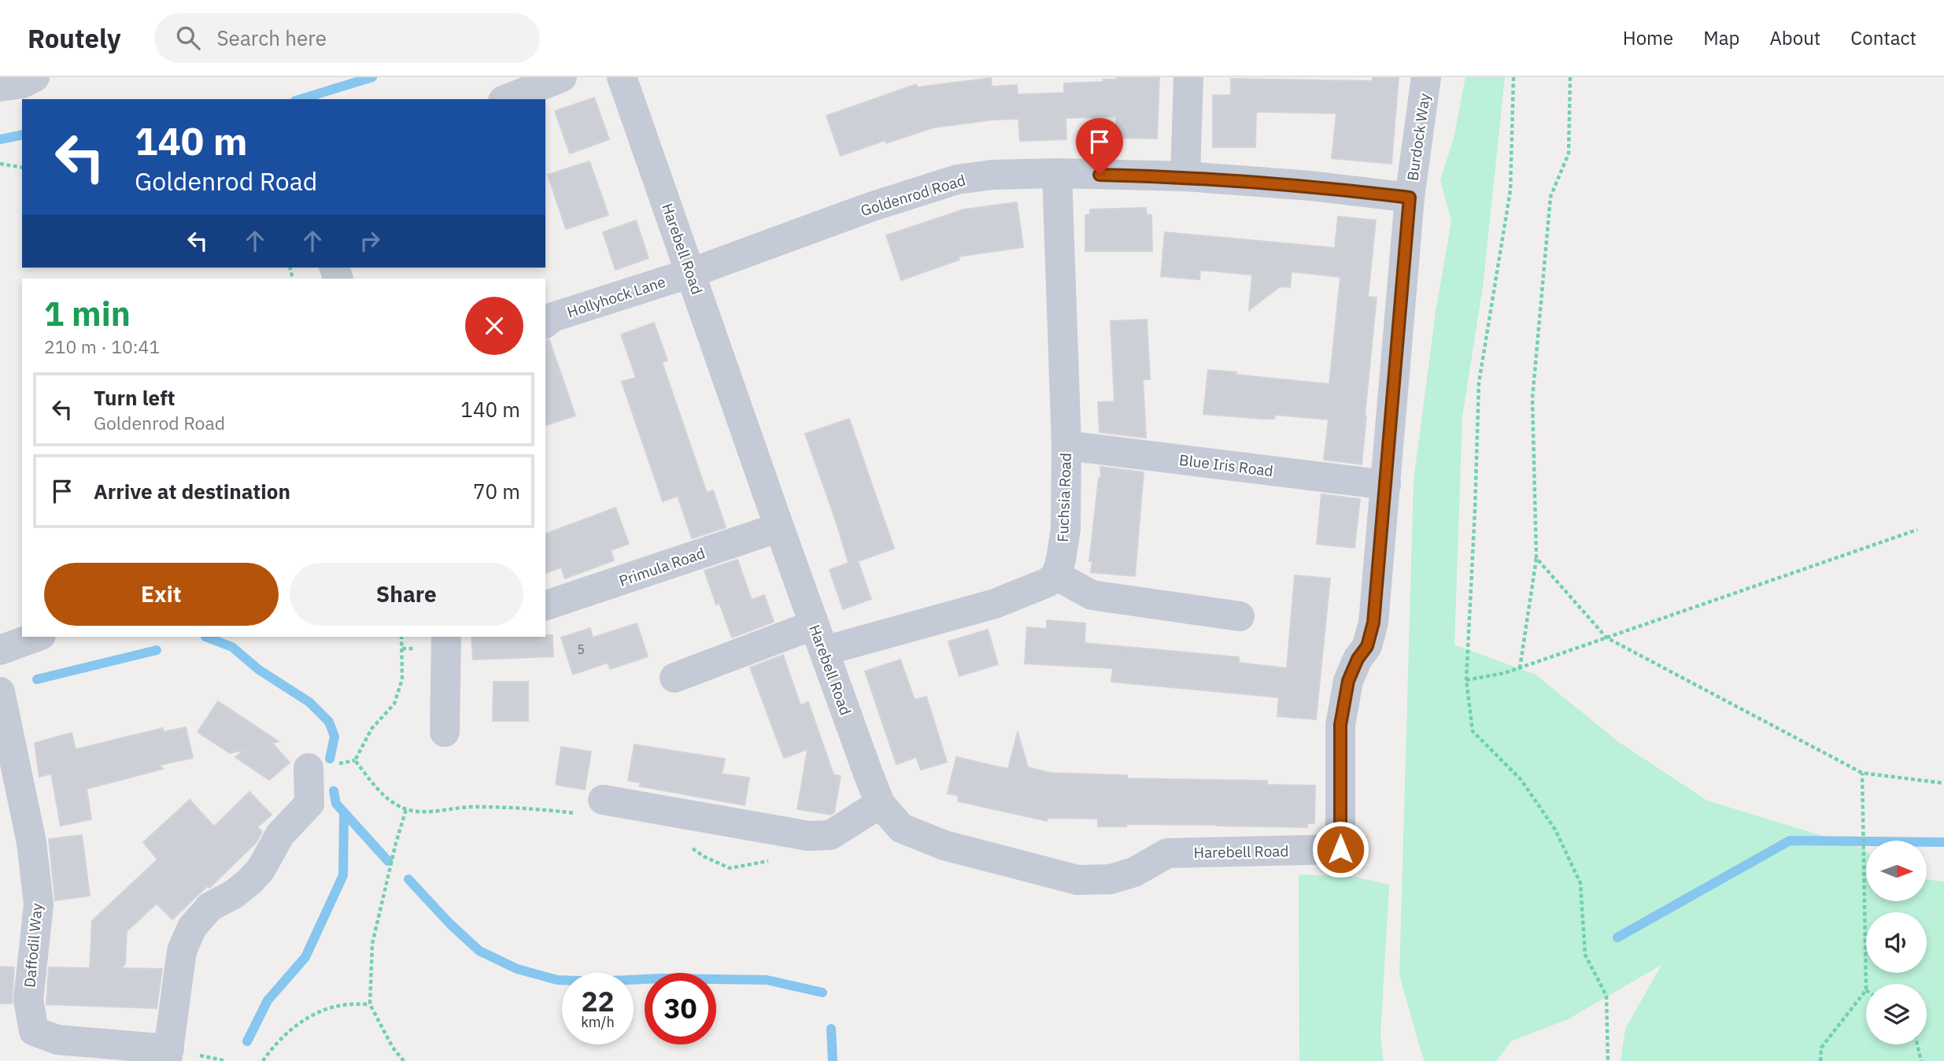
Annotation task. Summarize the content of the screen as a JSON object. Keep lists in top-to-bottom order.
{
  "streets": {
    "street": [
      "Burdock Way",
      "Goldenrod Road",
      "Harebell Road",
      "Hollyhock Lane",
      "Blue Iris Road",
      "Fuchsia Road",
      "Primula Road",
      "Daffodil Way"
    ]
  },
  "crossings": [
    ["Burdock Way", "Goldenrod Road"],
    ["Burdock Way", "Harebell Road"],
    ["Burdock Way", "Blue Iris Road"],
    ["Goldenrod Road", "Harebell Road"],
    ["Goldenrod Road", "Hollyhock Lane"],
    ["Goldenrod Road", "Fuchsia Road"],
    ["Harebell Road", "Hollyhock Lane"],
    ["Harebell Road", "Primula Road"],
    ["Blue Iris Road", "Fuchsia Road"]
  ],
  "house_numbers": ["5"],
  "north": "right",
  "page": {
    "header": "Routely",
    "search": "Search here",
    "nav": [
      "Home",
      "Map",
      "About",
      "Contact"
    ],
    "turn": ["140 m", "Goldenrod Road"],
    "heading": ["1 min", "210 m · 10:41"],
    "list": [
      {
        "name": "Turn left",
        "note": "Goldenrod Road",
        "value": "140 m"
      },
      {
        "name": "Arrive at destination",
        "value": "70 m"
      }
    ],
    "buttons": ["Exit", "Share"],
    "speed": "22 km/h",
    "limit": "30"
  }
}
